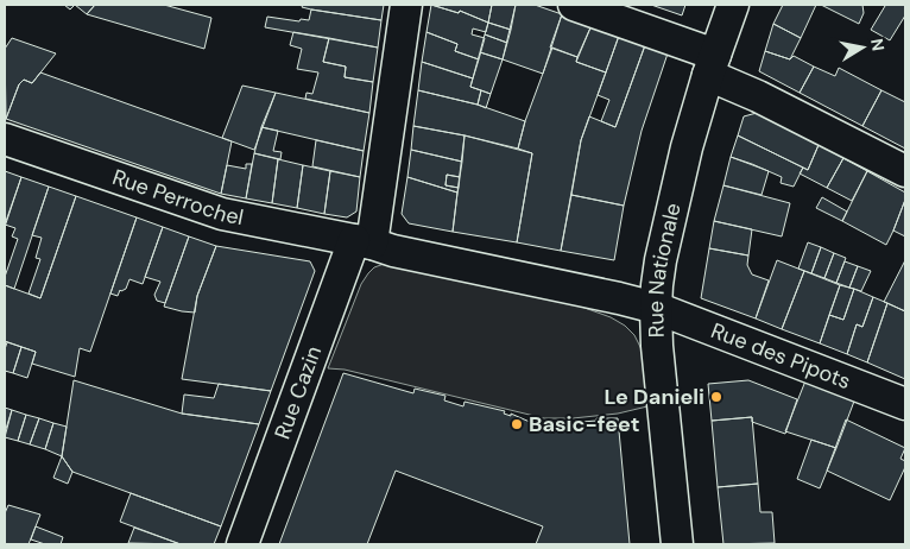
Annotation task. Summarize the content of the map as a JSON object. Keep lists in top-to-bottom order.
{
  "streets": {
    "street": [
      "Rue Perrochel",
      "Rue Nationale",
      "Rue des Pipots",
      "Rue Cazin"
    ]
  },
  "crossings": [
    ["Rue Perrochel", "Rue Nationale"],
    ["Rue Perrochel", "Rue des Pipots"],
    ["Rue Perrochel", "Rue Cazin"],
    ["Rue Nationale", "Rue des Pipots"]
  ],
  "places": ["Le Danieli", "Basic-feet"],
  "north": "right"
}
